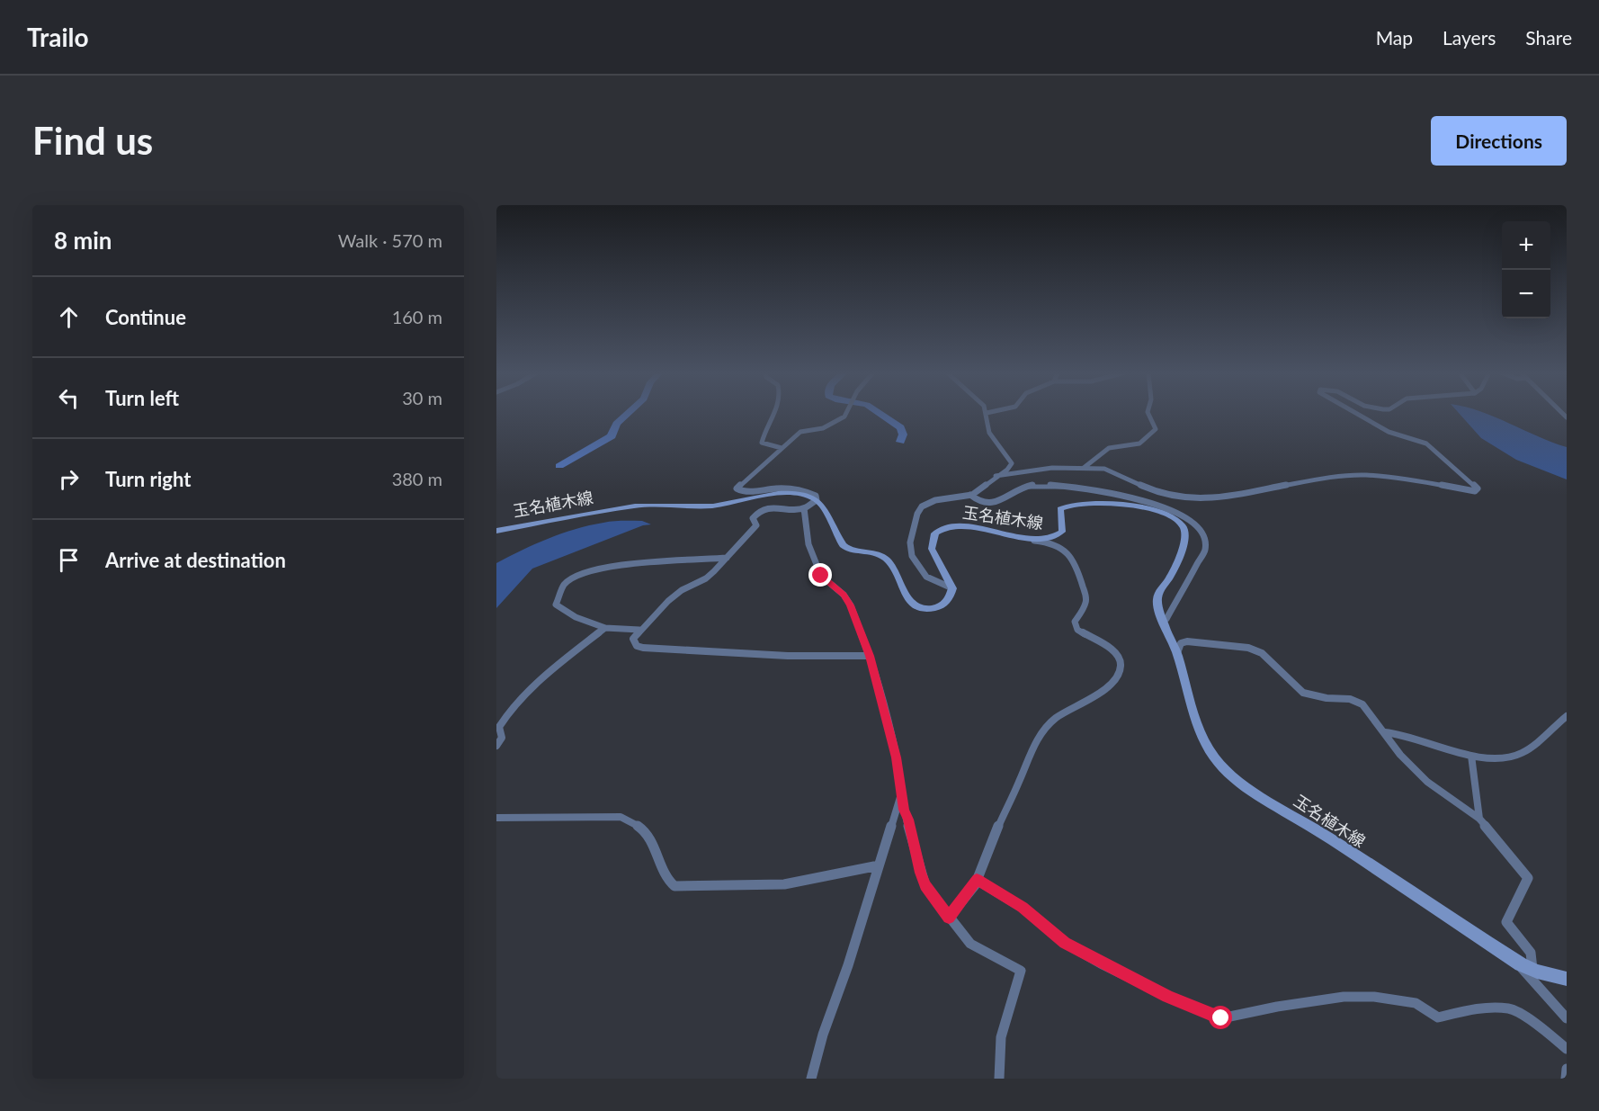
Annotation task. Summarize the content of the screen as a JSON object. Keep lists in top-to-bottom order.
{
  "streets": {
    "main road": ["玉名植木線"]
  },
  "page": {
    "header": "Trailo",
    "nav": ["Map", "Layers", "Share"],
    "buttons": "Directions",
    "title": "Find us",
    "heading": ["8 min", "Walk · 570 m"],
    "map_buttons": ["+", "−"],
    "list": [
      ["Continue", "160 m"],
      ["Turn left", "30 m"],
      ["Turn right", "380 m"],
      "Arrive at destination"
    ]
  }
}
